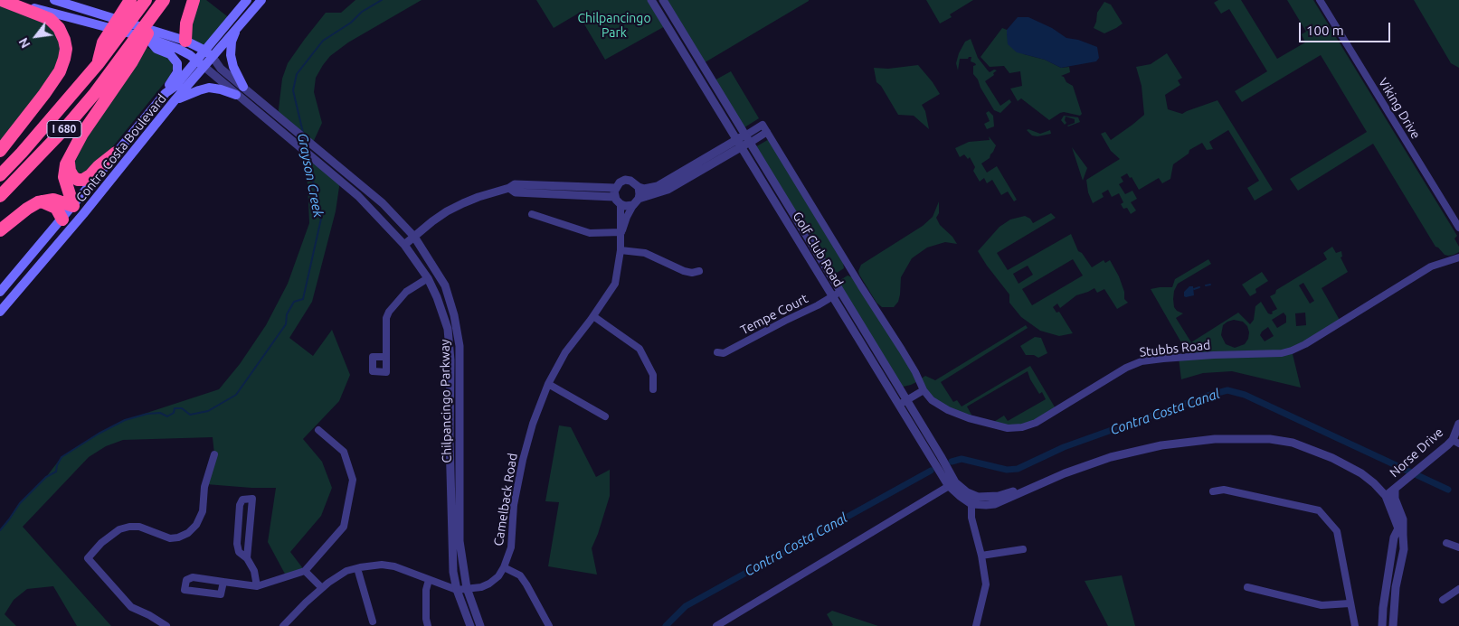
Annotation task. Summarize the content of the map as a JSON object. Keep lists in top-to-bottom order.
{
  "streets": {
    "highway": ["I 680"],
    "main road": ["Contra Costa Boulevard"],
    "street": [
      "Viking Drive",
      "Golf Club Road",
      "Tempe Court",
      "Stubbs Road",
      "Chilpancingo Parkway",
      "Norse Drive",
      "Camelback Road"
    ]
  },
  "crossings": [
    ["Contra Costa Boulevard", "Chilpancingo Parkway"],
    ["Golf Club Road", "Tempe Court"],
    ["Chilpancingo Parkway", "Camelback Road"]
  ],
  "water": ["Grayson Creek", "Contra Costa Canal"],
  "parks": ["Chilpancingo Park"],
  "scale_bar": "100 m",
  "north": "bottom left"
}
